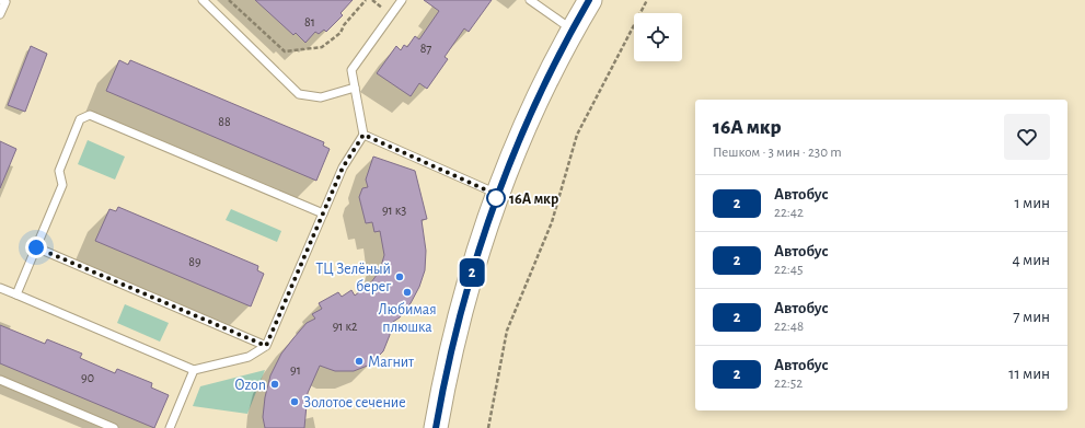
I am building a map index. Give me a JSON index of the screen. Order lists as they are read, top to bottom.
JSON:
{
  "places": [
    "16А мкр",
    "ТЦ Зелёный берег",
    "Любимая плюшка",
    "Магнит",
    "Ozon",
    "Золотое сечение"
  ],
  "lines": ["bus line 2"],
  "house_numbers": [
    "81",
    "87",
    "88",
    "91 к3",
    "89",
    "91 к2",
    "91",
    "90"
  ],
  "page": {
    "on_map": "2",
    "heading": ["16А мкр", "Пешком · 3 мин · 230 m"],
    "list": [
      {
        "mark": "2",
        "name": "Автобус",
        "note": "22:42",
        "value": "1 мин"
      },
      {
        "mark": "2",
        "name": "Автобус",
        "note": "22:45",
        "value": "4 мин"
      },
      {
        "mark": "2",
        "name": "Автобус",
        "note": "22:48",
        "value": "7 мин"
      },
      {
        "mark": "2",
        "name": "Автобус",
        "note": "22:52",
        "value": "11 мин"
      }
    ]
  }
}
